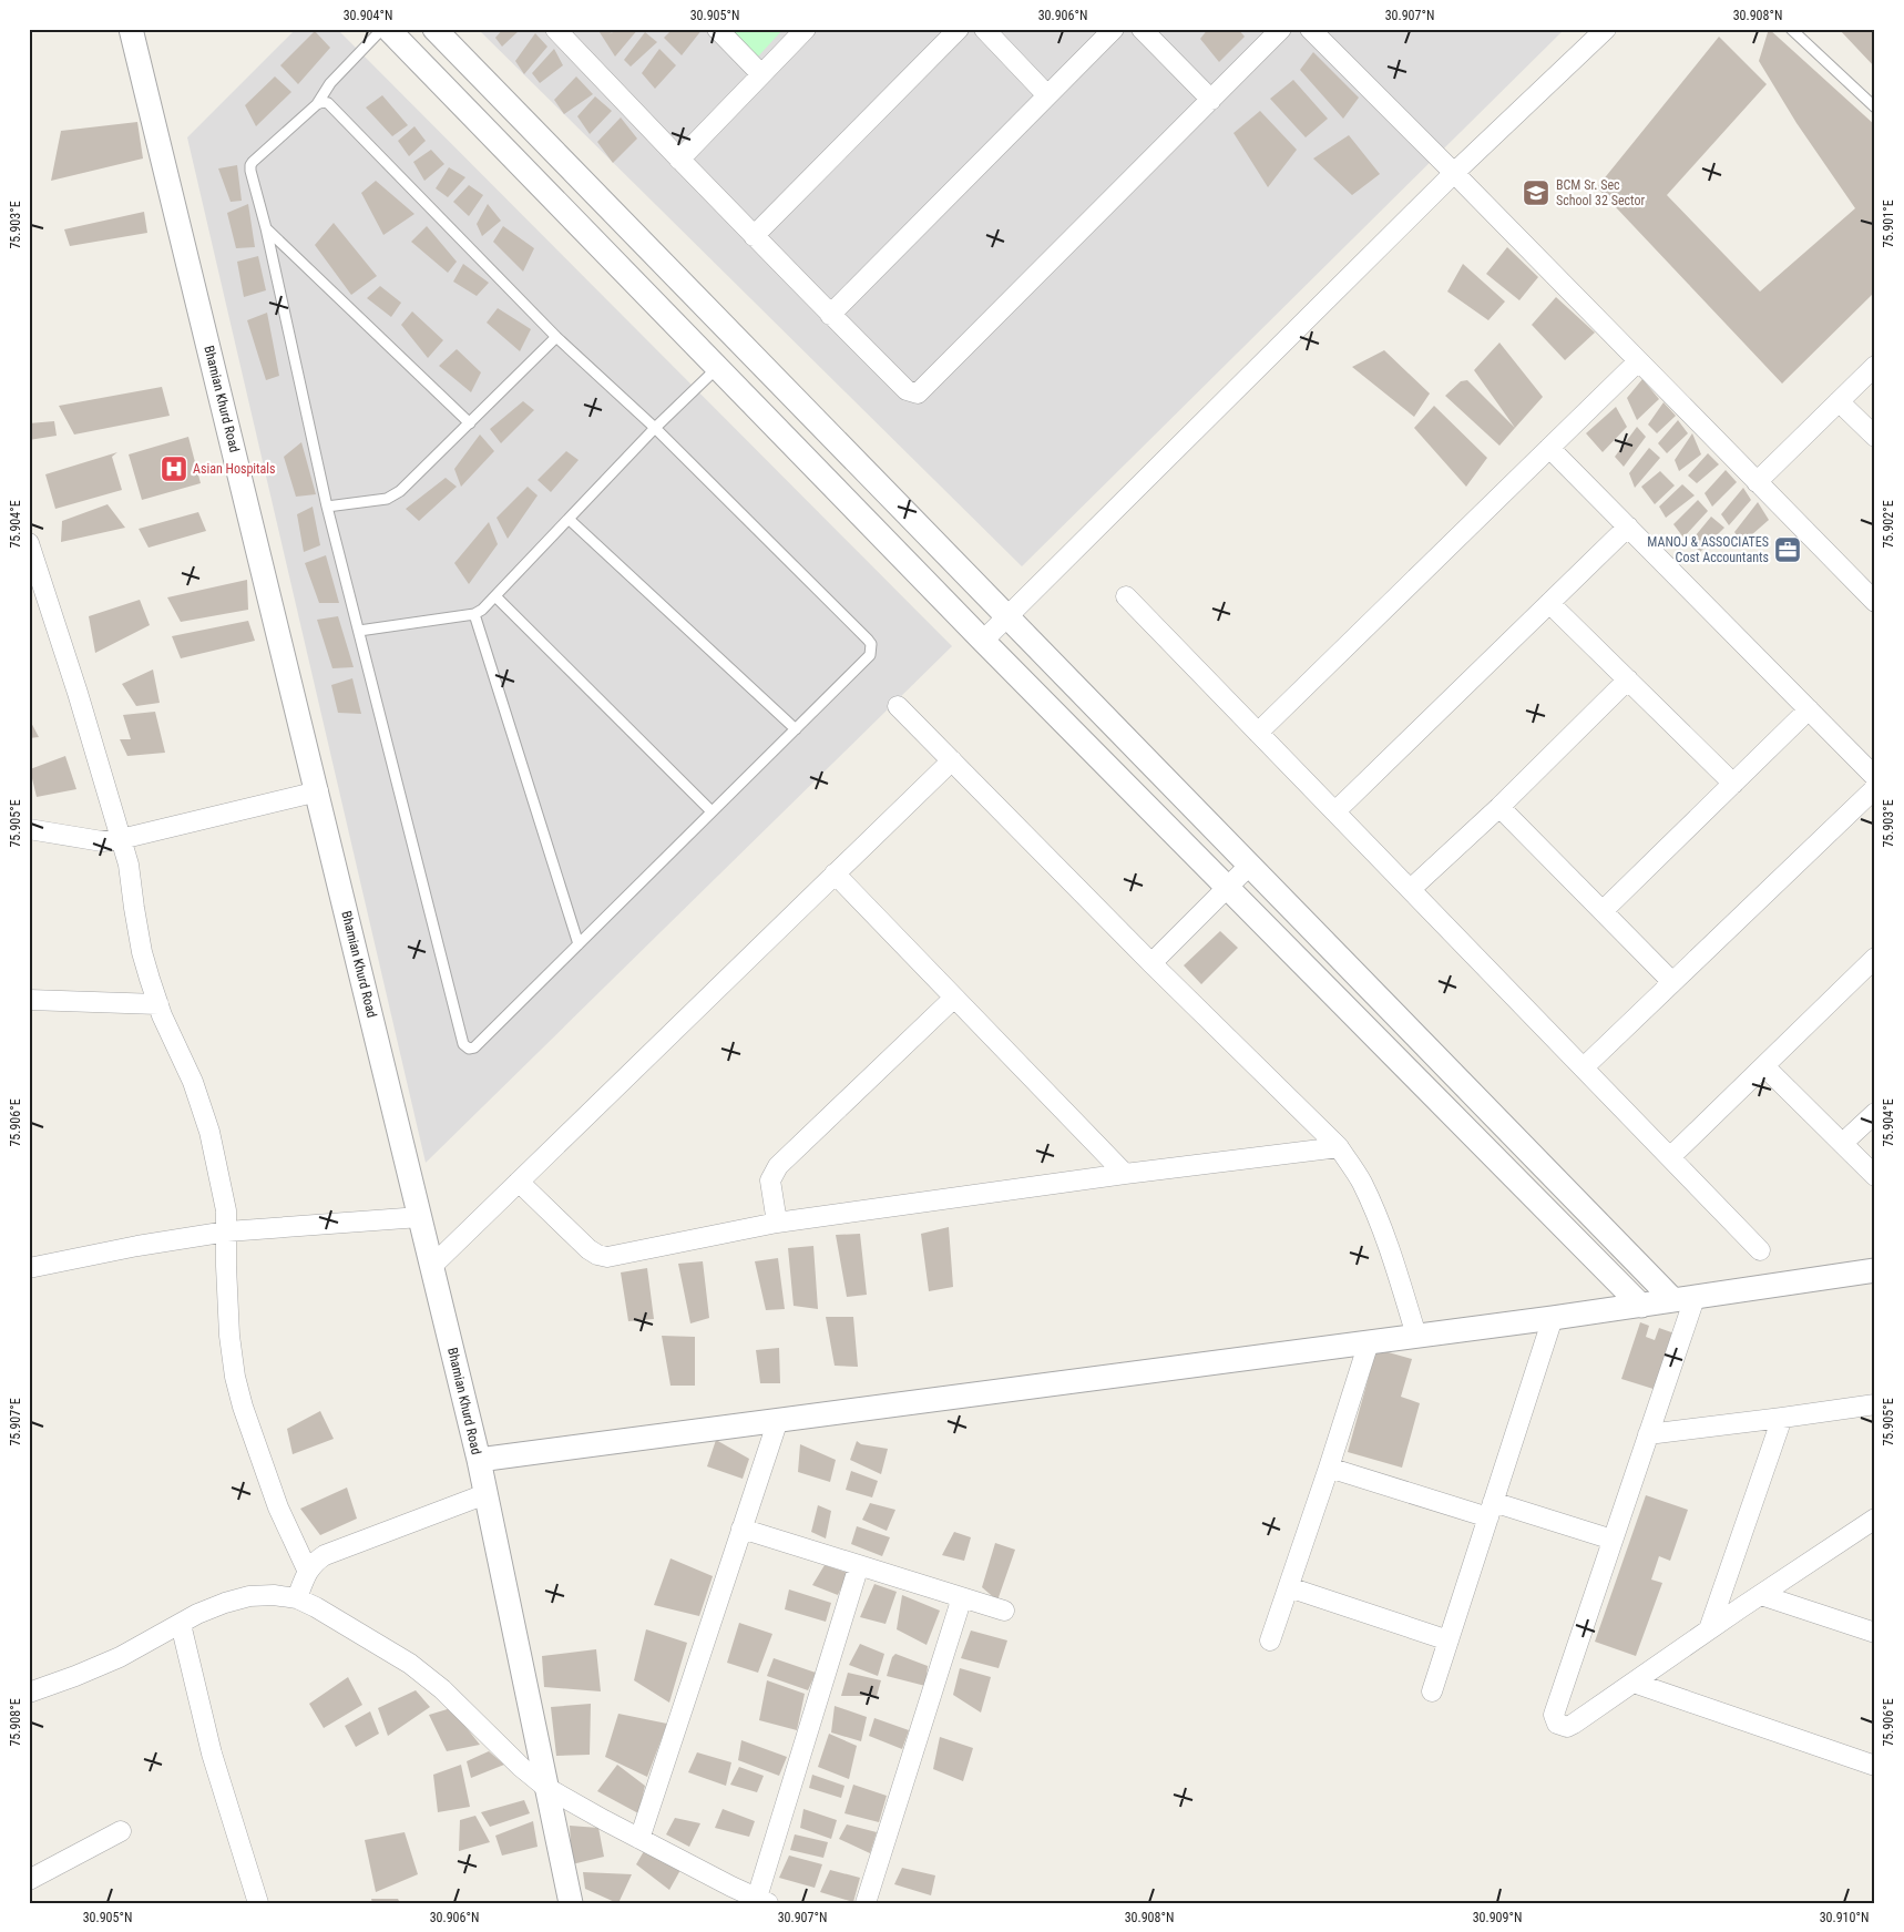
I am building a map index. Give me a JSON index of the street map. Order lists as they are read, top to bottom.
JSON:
{
  "streets": {
    "street": ["Bhamian Khurd Road"]
  },
  "places": {
    "school or university": ["BCM Sr. Sec School 32 Sector"],
    "hospital": ["Asian Hospitals"],
    "office": ["MANOJ & ASSOCIATES Cost Accountants"]
  },
  "coordinates": [
    "30.904°N",
    "30.905°N",
    "30.906°N",
    "30.907°N",
    "30.908°N",
    "75.901°E",
    "75.903°E",
    "75.902°E",
    "75.904°E",
    "75.905°E",
    "75.906°E",
    "75.907°E",
    "75.908°E",
    "30.909°N",
    "30.910°N"
  ]
}
